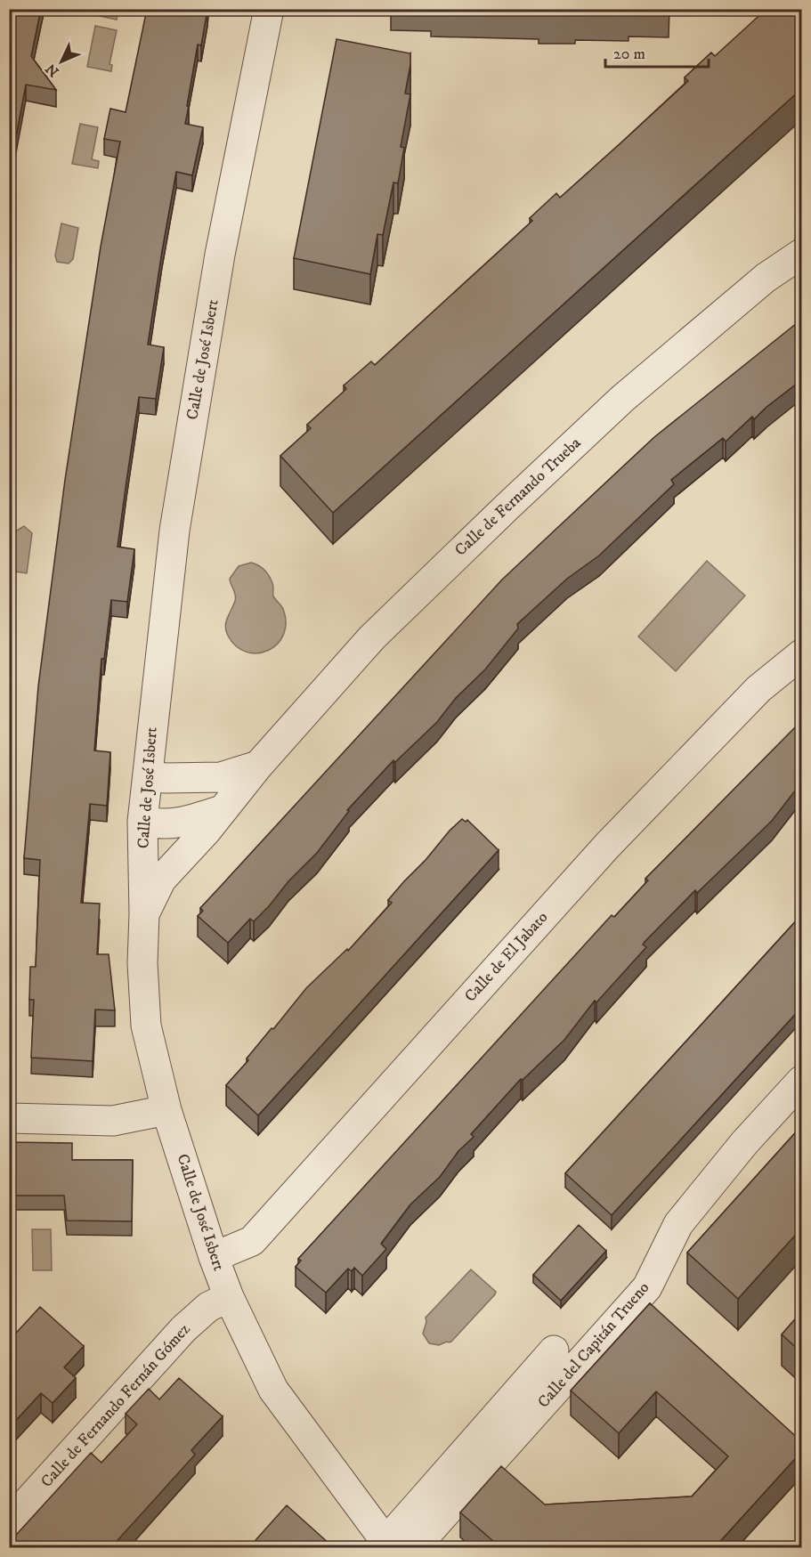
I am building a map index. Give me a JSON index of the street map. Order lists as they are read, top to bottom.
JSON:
{
  "streets": {
    "street": [
      "Calle de José Isbert",
      "Calle de Fernando Trueba",
      "Calle de El Jabato",
      "Calle del Capitán Trueno",
      "Calle de Fernando Fernán Gómez"
    ]
  },
  "crossings": [
    ["Calle de José Isbert", "Calle de Fernando Trueba"],
    ["Calle de José Isbert", "Calle de El Jabato"],
    ["Calle de José Isbert", "Calle del Capitán Trueno"],
    ["Calle de José Isbert", "Calle de Fernando Fernán Gómez"]
  ],
  "scale_bar": "20 m",
  "north": "bottom left"
}
